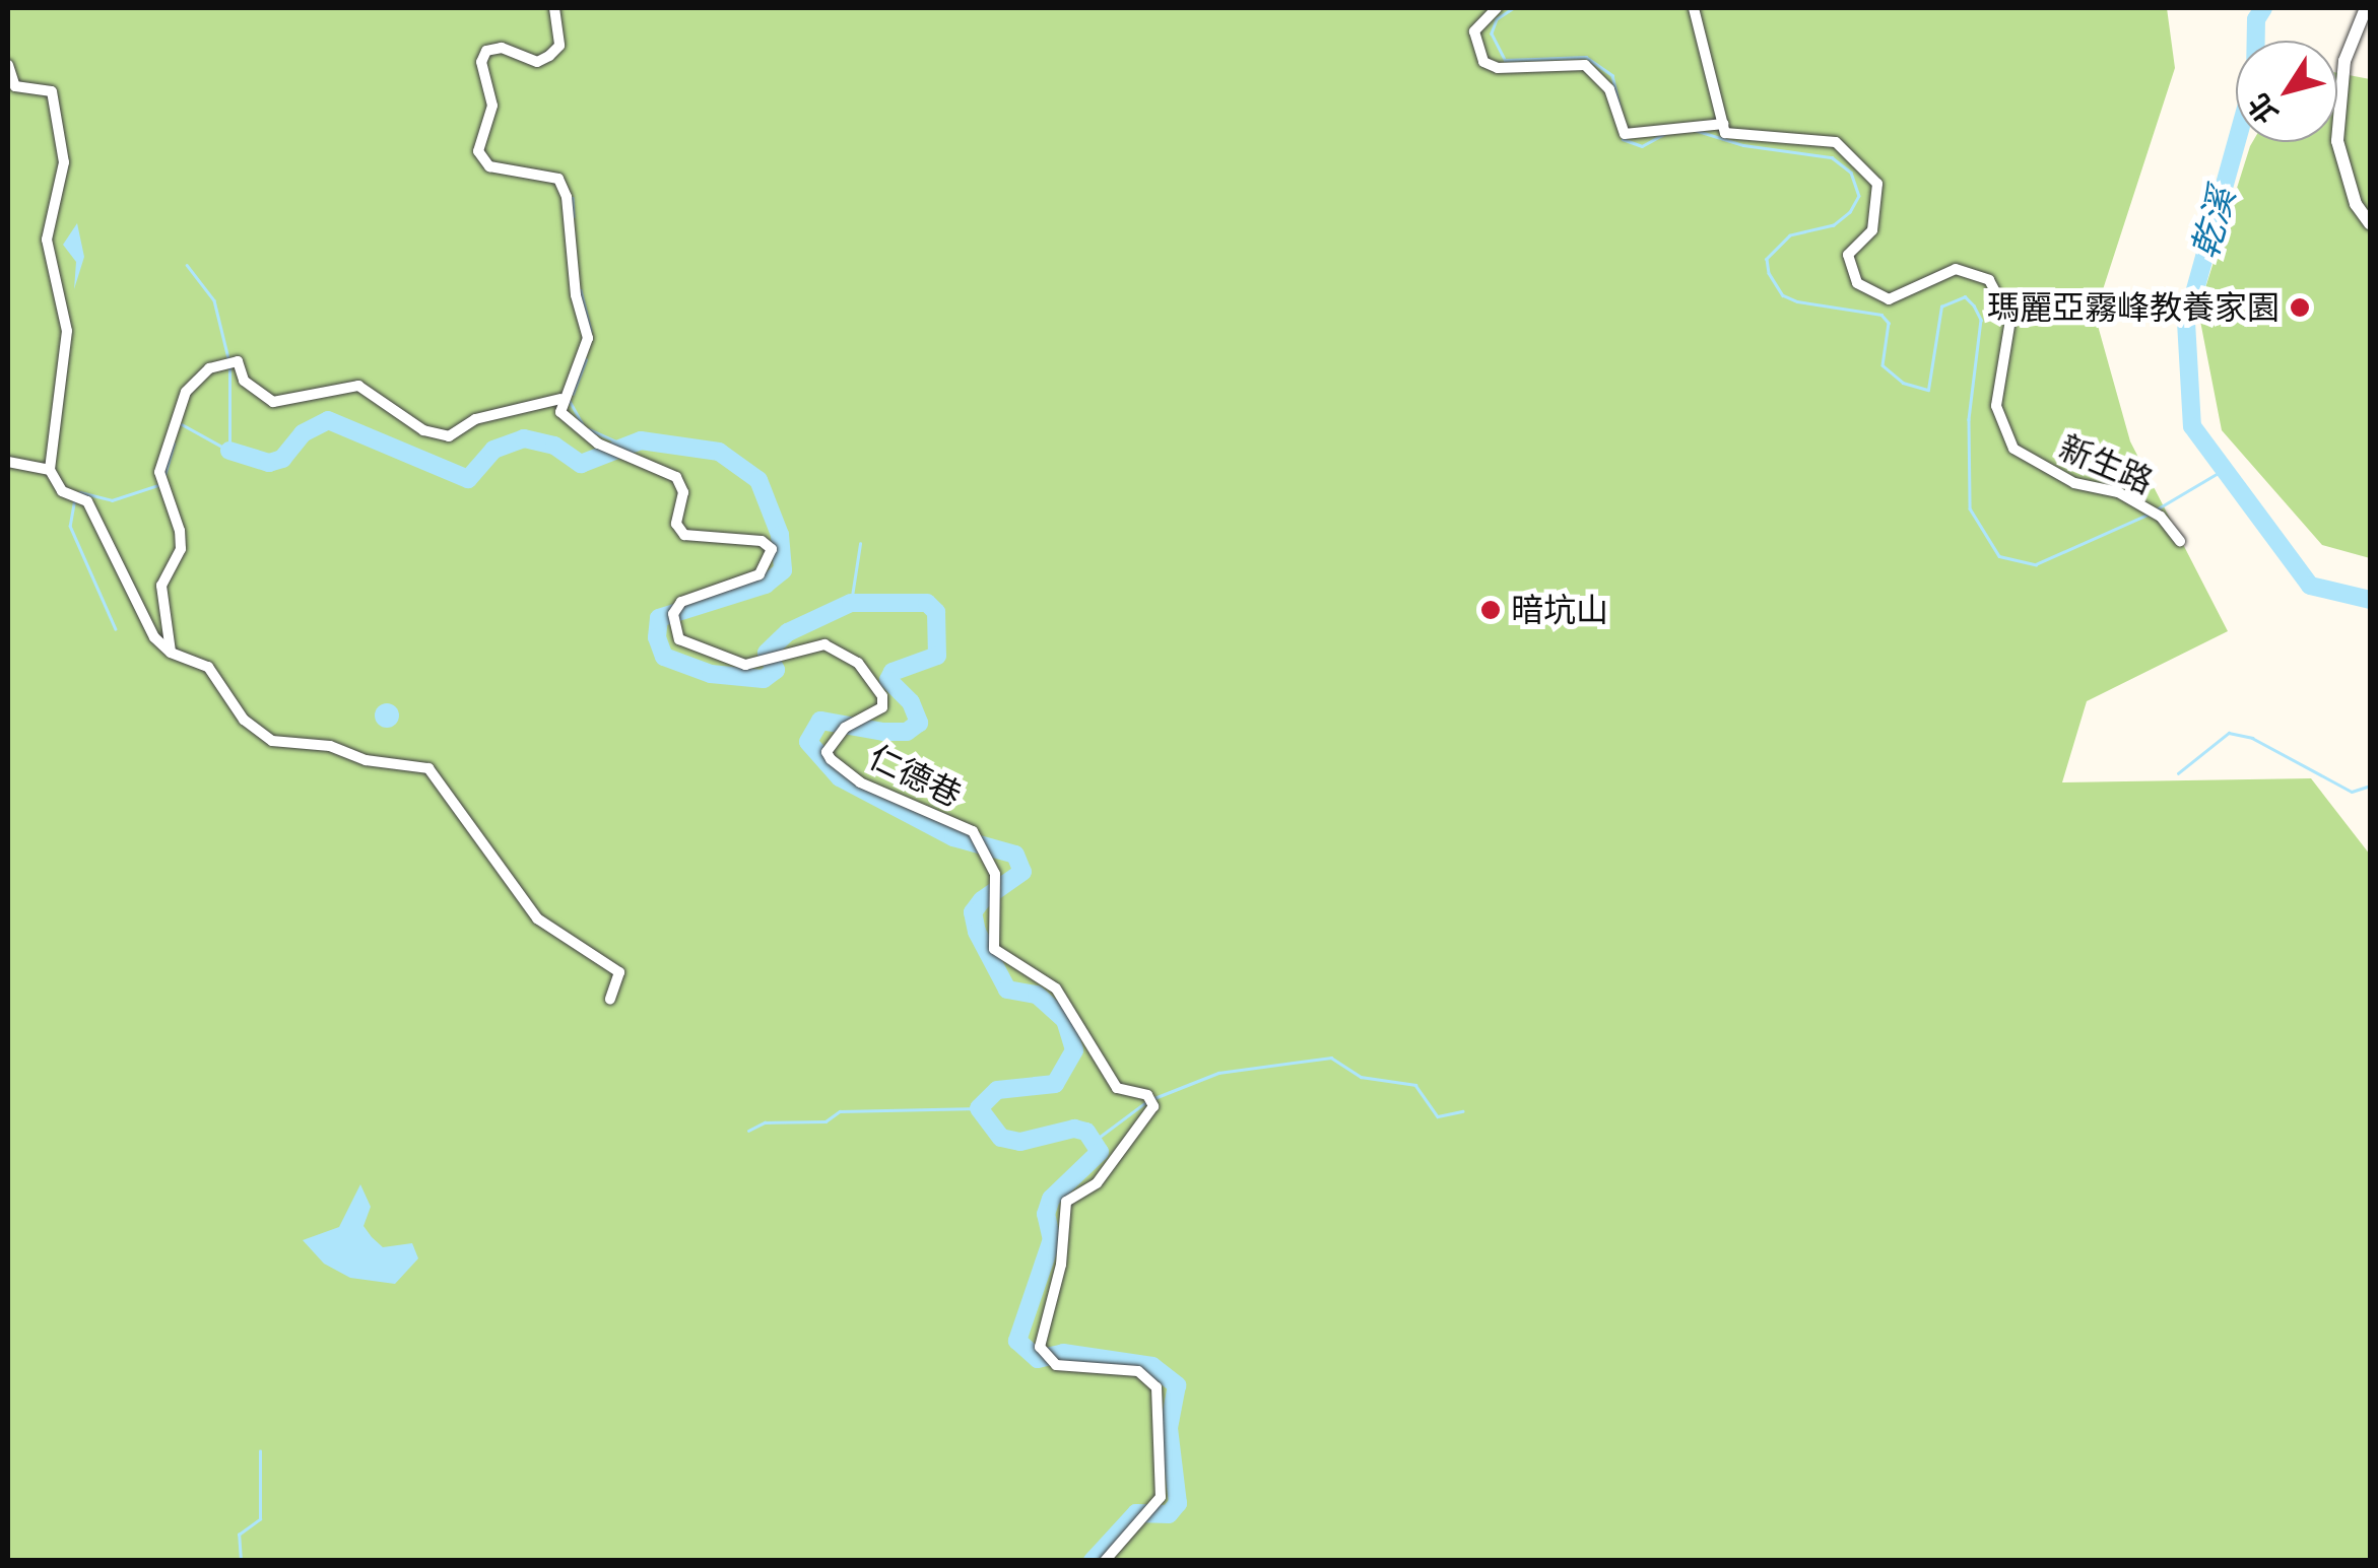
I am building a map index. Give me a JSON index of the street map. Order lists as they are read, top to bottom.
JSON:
{
  "streets": {
    "street": ["新生路", "仁德巷"]
  },
  "water": ["乾溪"],
  "places": ["瑪麗亞霧峰教養家園", "暗坑山"],
  "north": "bottom left"
}
